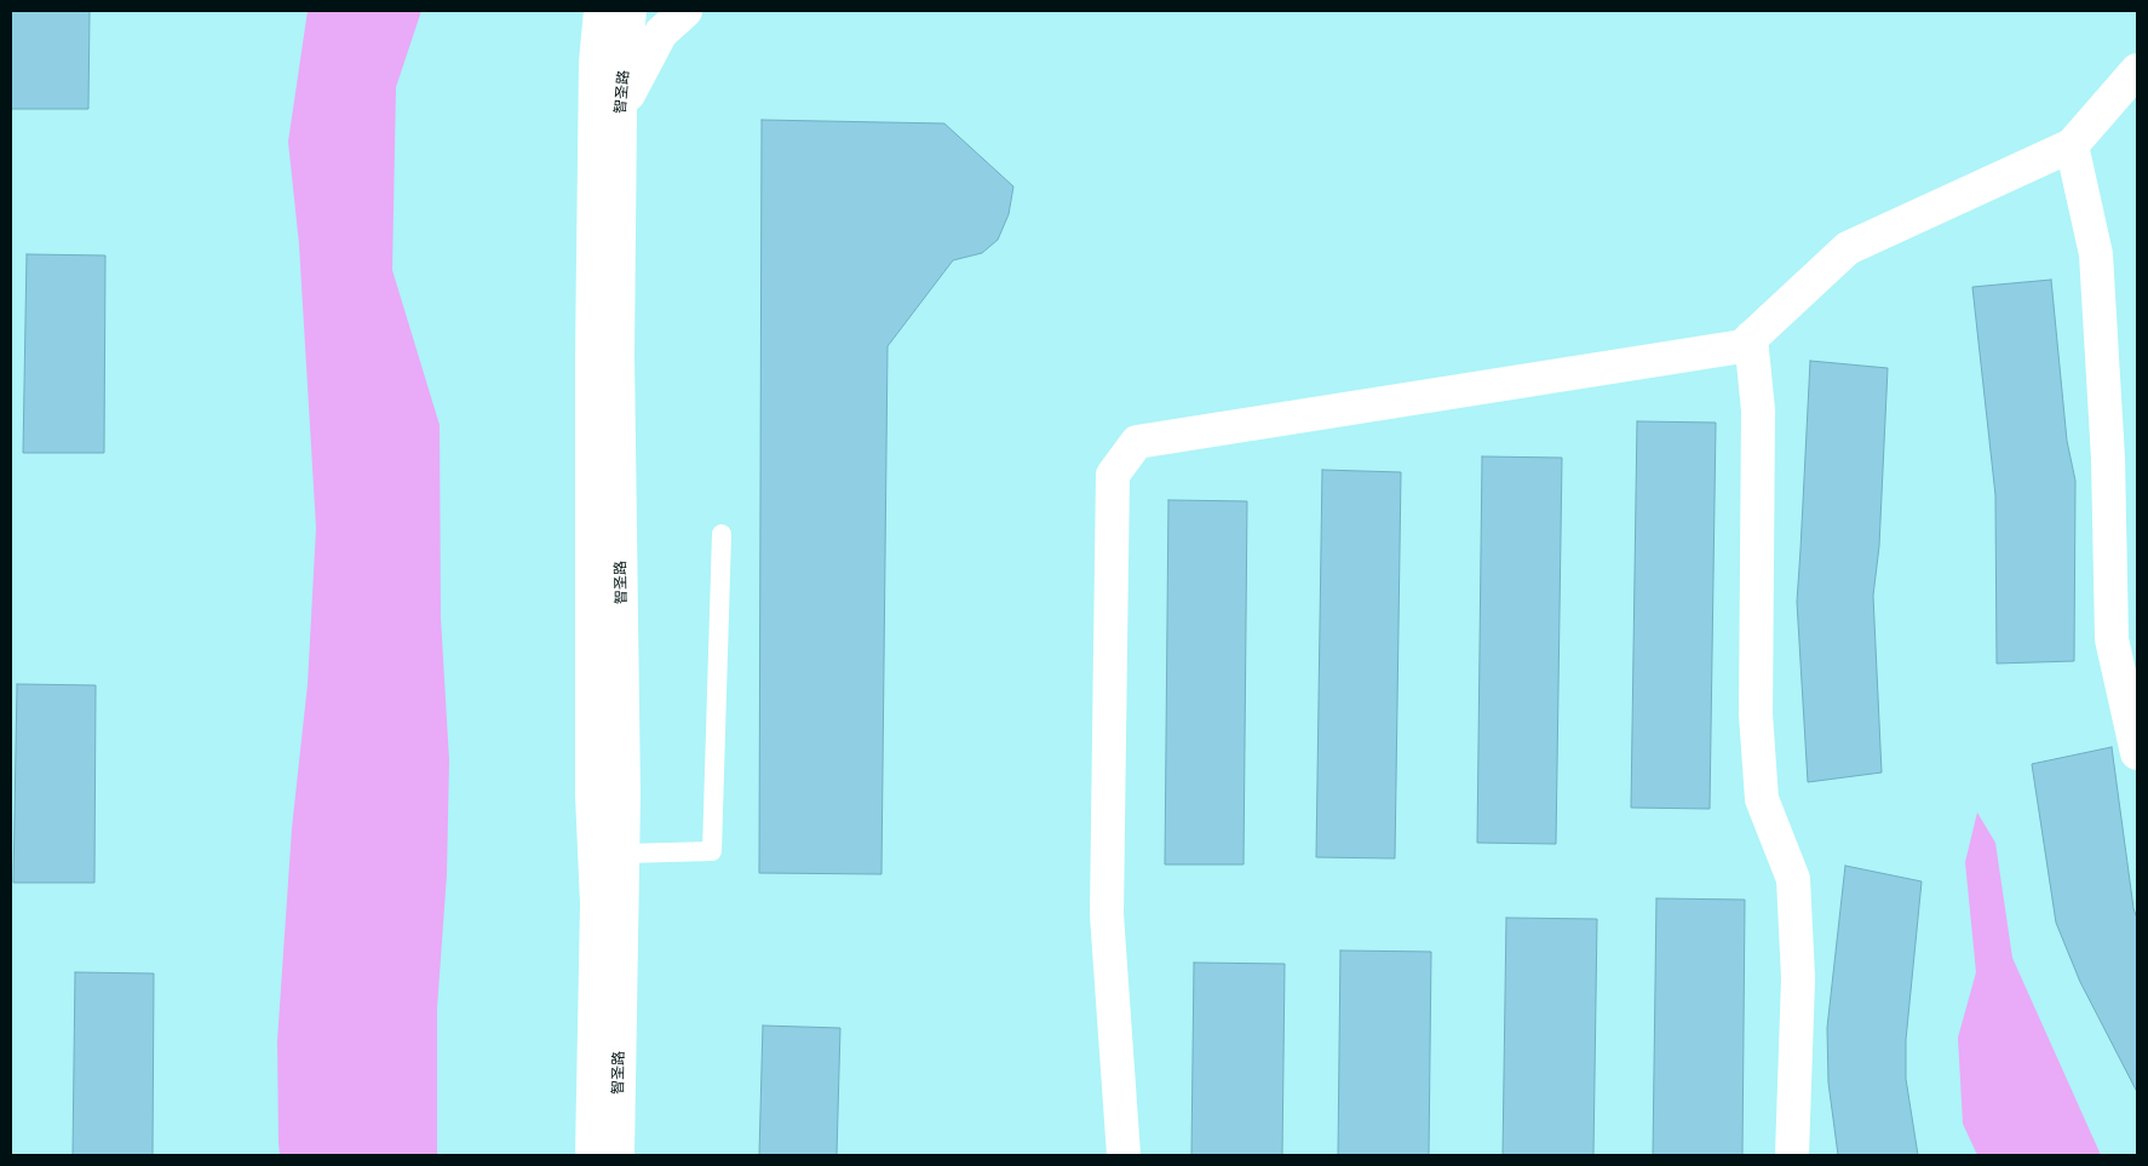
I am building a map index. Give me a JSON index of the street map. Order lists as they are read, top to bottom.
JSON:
{
  "streets": {
    "street": ["智圣路"]
  }
}
